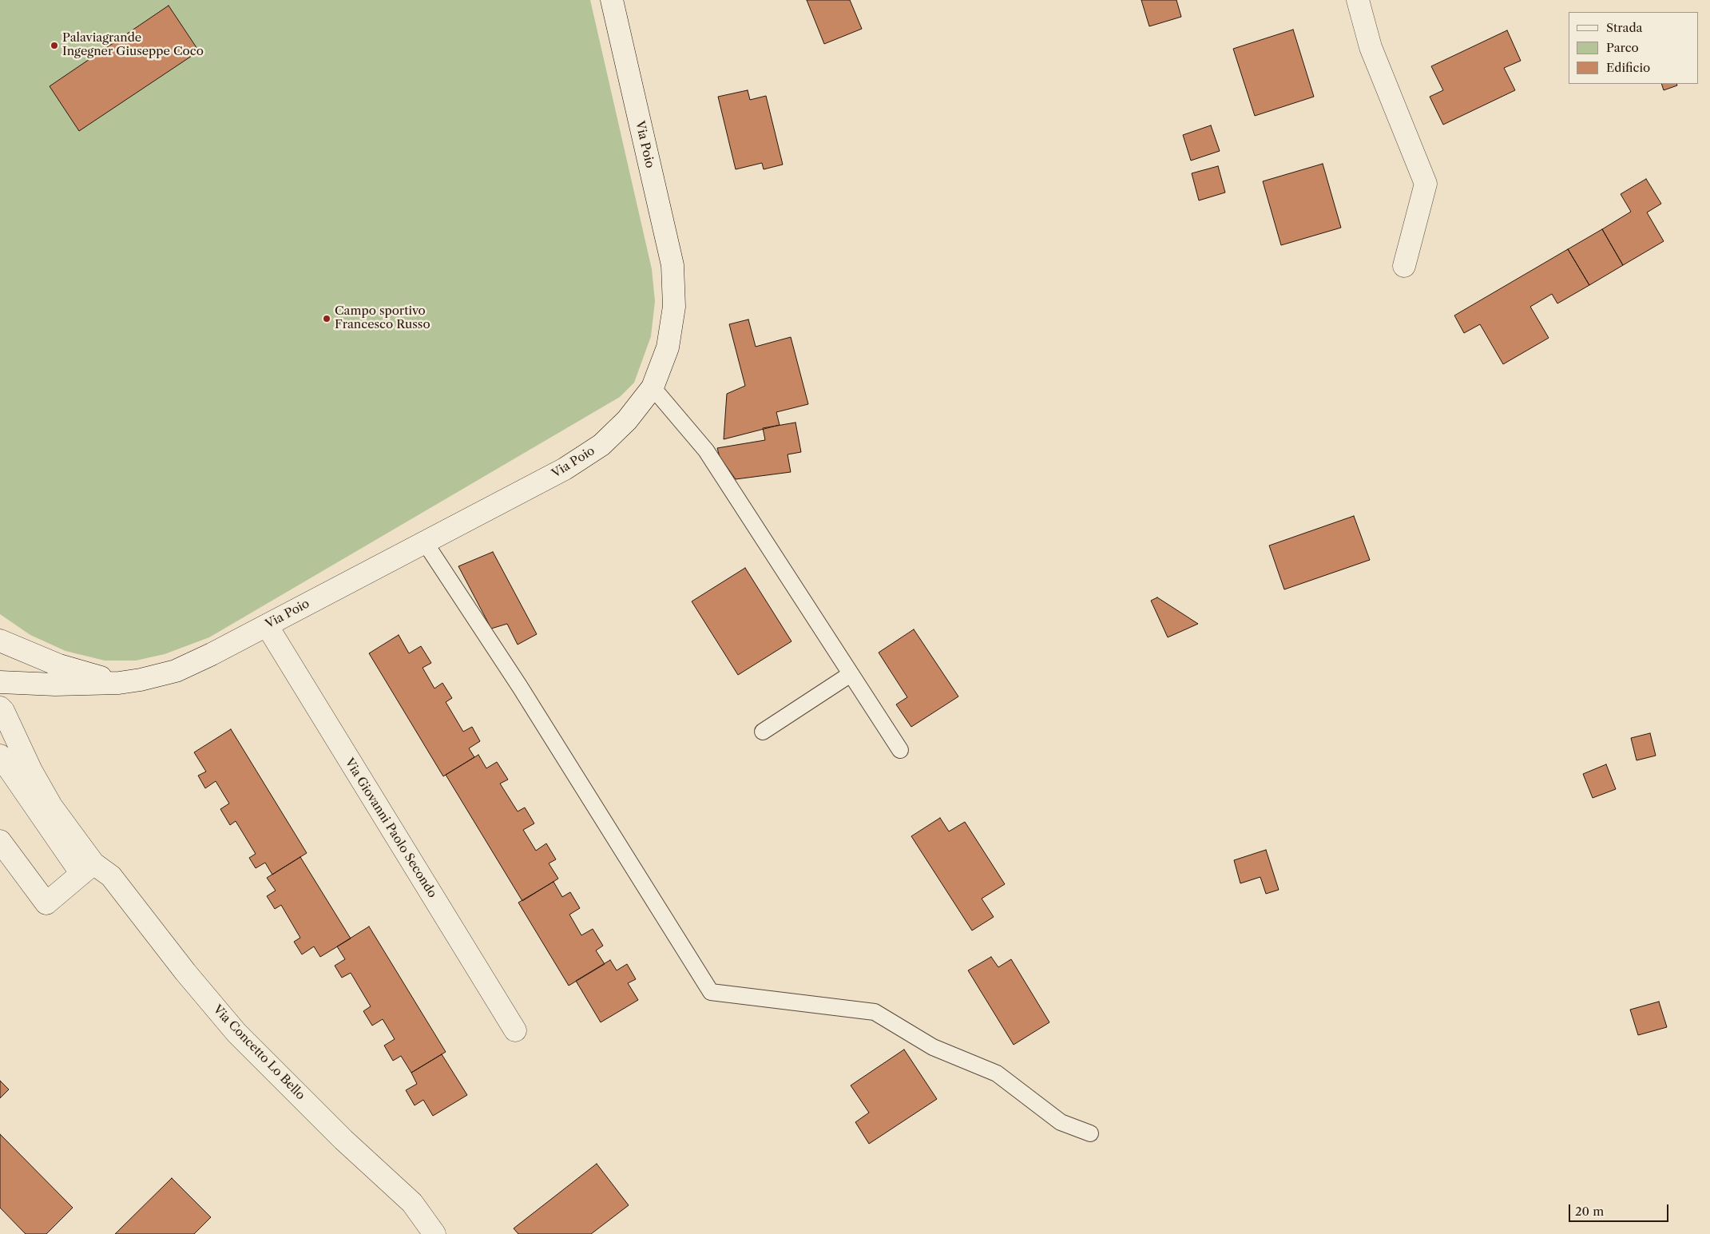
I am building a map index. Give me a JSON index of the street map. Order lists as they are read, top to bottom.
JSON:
{
  "streets": {
    "street": ["Via Poio", "Via Giovanni Paolo Secondo", "Via Concetto Lo Bello"]
  },
  "crossings": [
    ["Via Poio", "Via Giovanni Paolo Secondo"]
  ],
  "places": ["Palaviagrande Ingegner Giuseppe Coco", "Campo sportivo Francesco Russo"],
  "legend": ["Strada", "Parco", "Edificio"],
  "scale_bar": "20 m"
}
